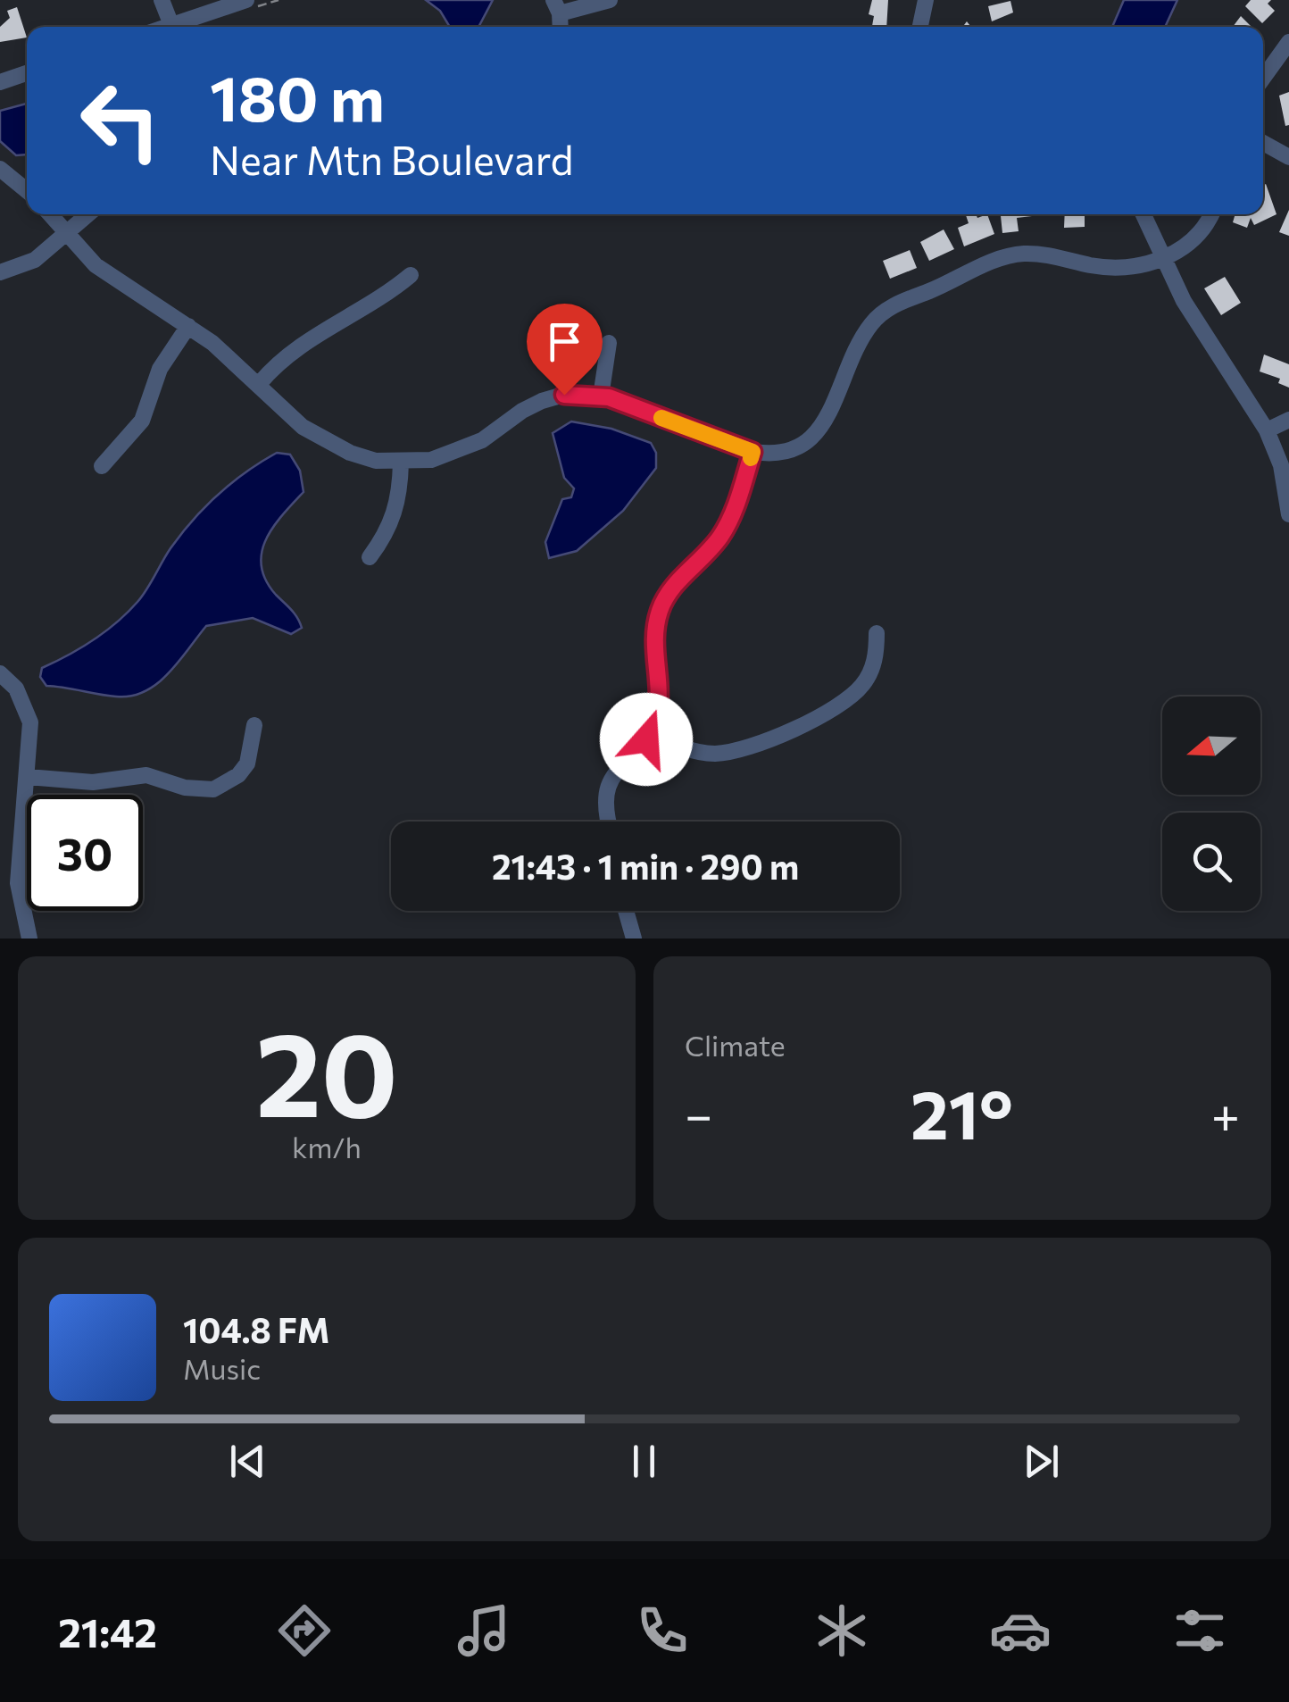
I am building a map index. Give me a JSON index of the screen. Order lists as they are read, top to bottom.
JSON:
{
  "north": "left",
  "page": {
    "turn": ["180 m", "Near Mtn Boulevard"],
    "limit": "30",
    "trip": "21:43 · 1 min · 290 m",
    "tile": [
      ["20", "km/h"],
      "Climate"
    ],
    "heat": ["−", "21°", "+"],
    "song": ["104.8 FM", "Music"],
    "tabs": "21:42"
  }
}
